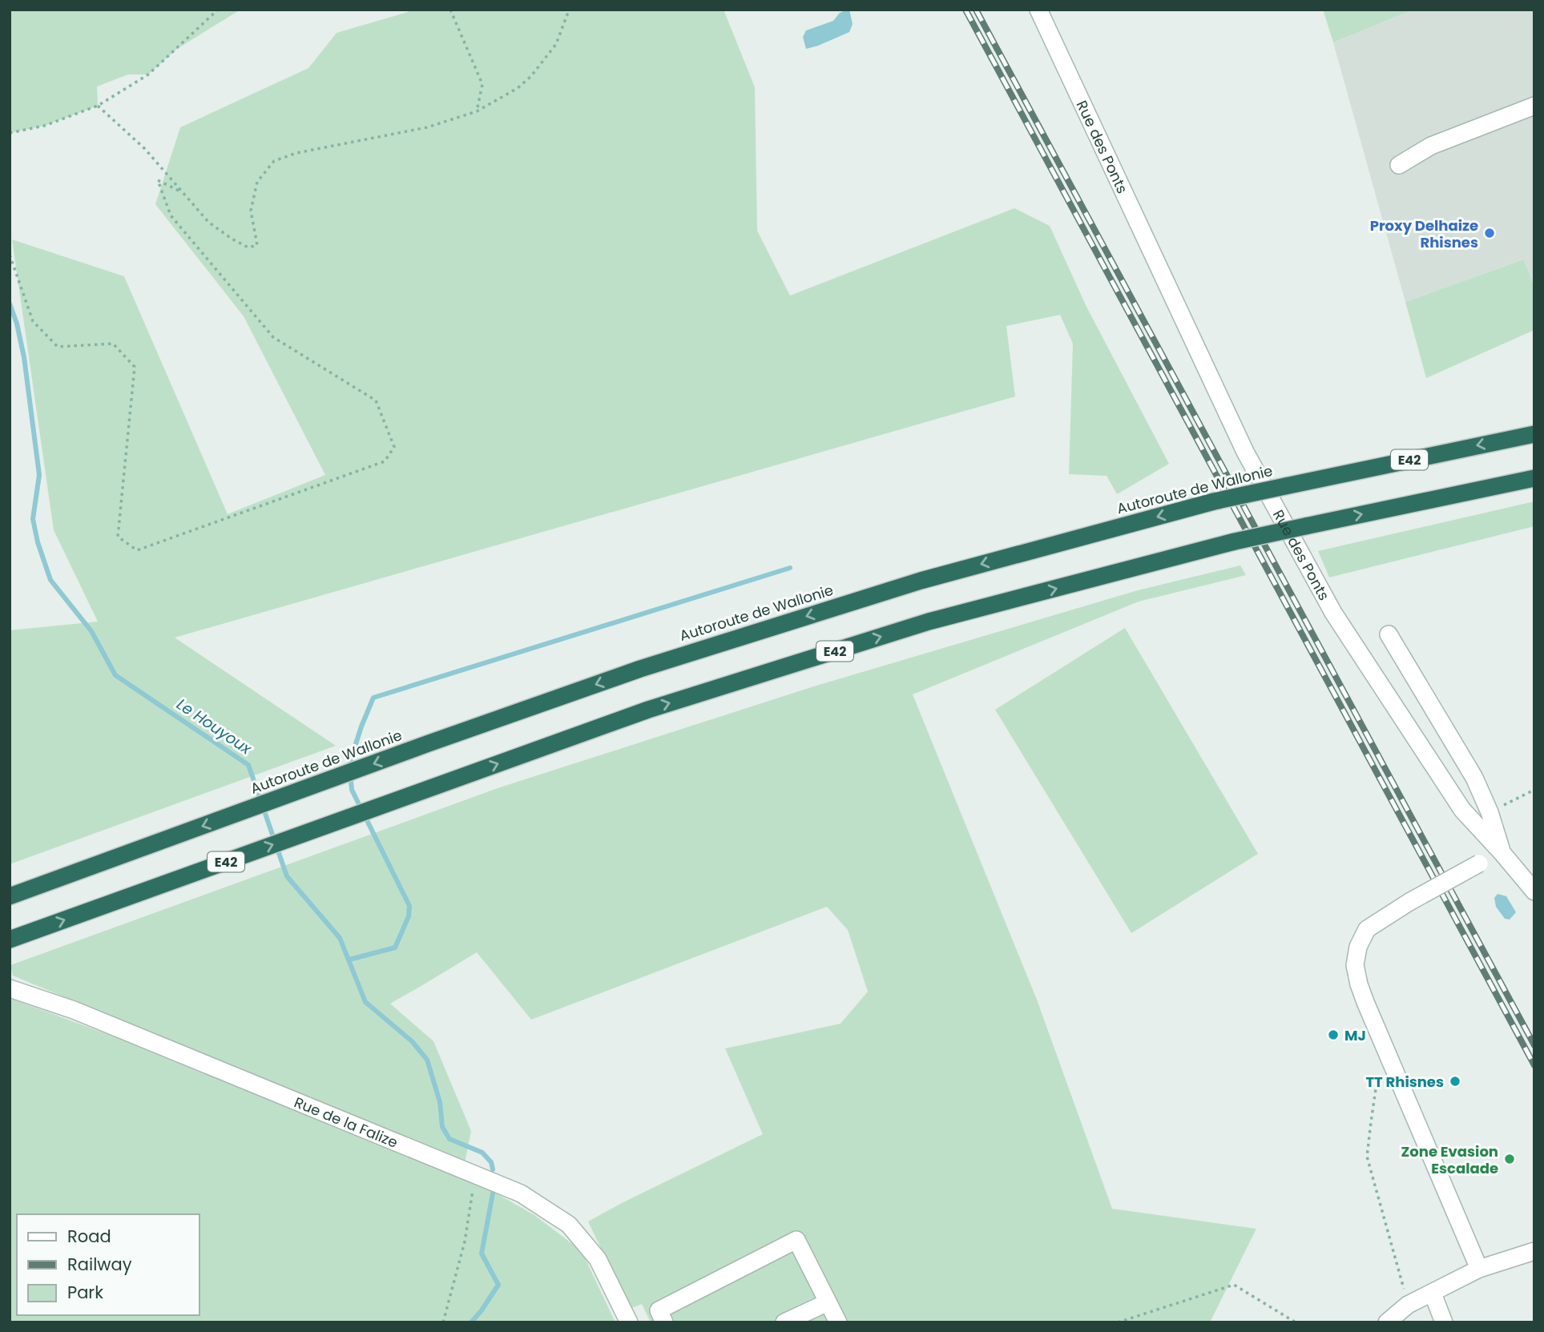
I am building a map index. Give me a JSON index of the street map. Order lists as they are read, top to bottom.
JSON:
{
  "streets": {
    "highway": ["E42", "Autoroute de Wallonie"],
    "street": ["Rue des Ponts", "Rue de la Falize"]
  },
  "water": ["Le Houyoux"],
  "places": [
    "Proxy Delhaize Rhisnes",
    "MJ",
    "TT Rhisnes",
    "Zone Evasion Escalade"
  ],
  "legend": ["Road", "Railway", "Park"]
}
